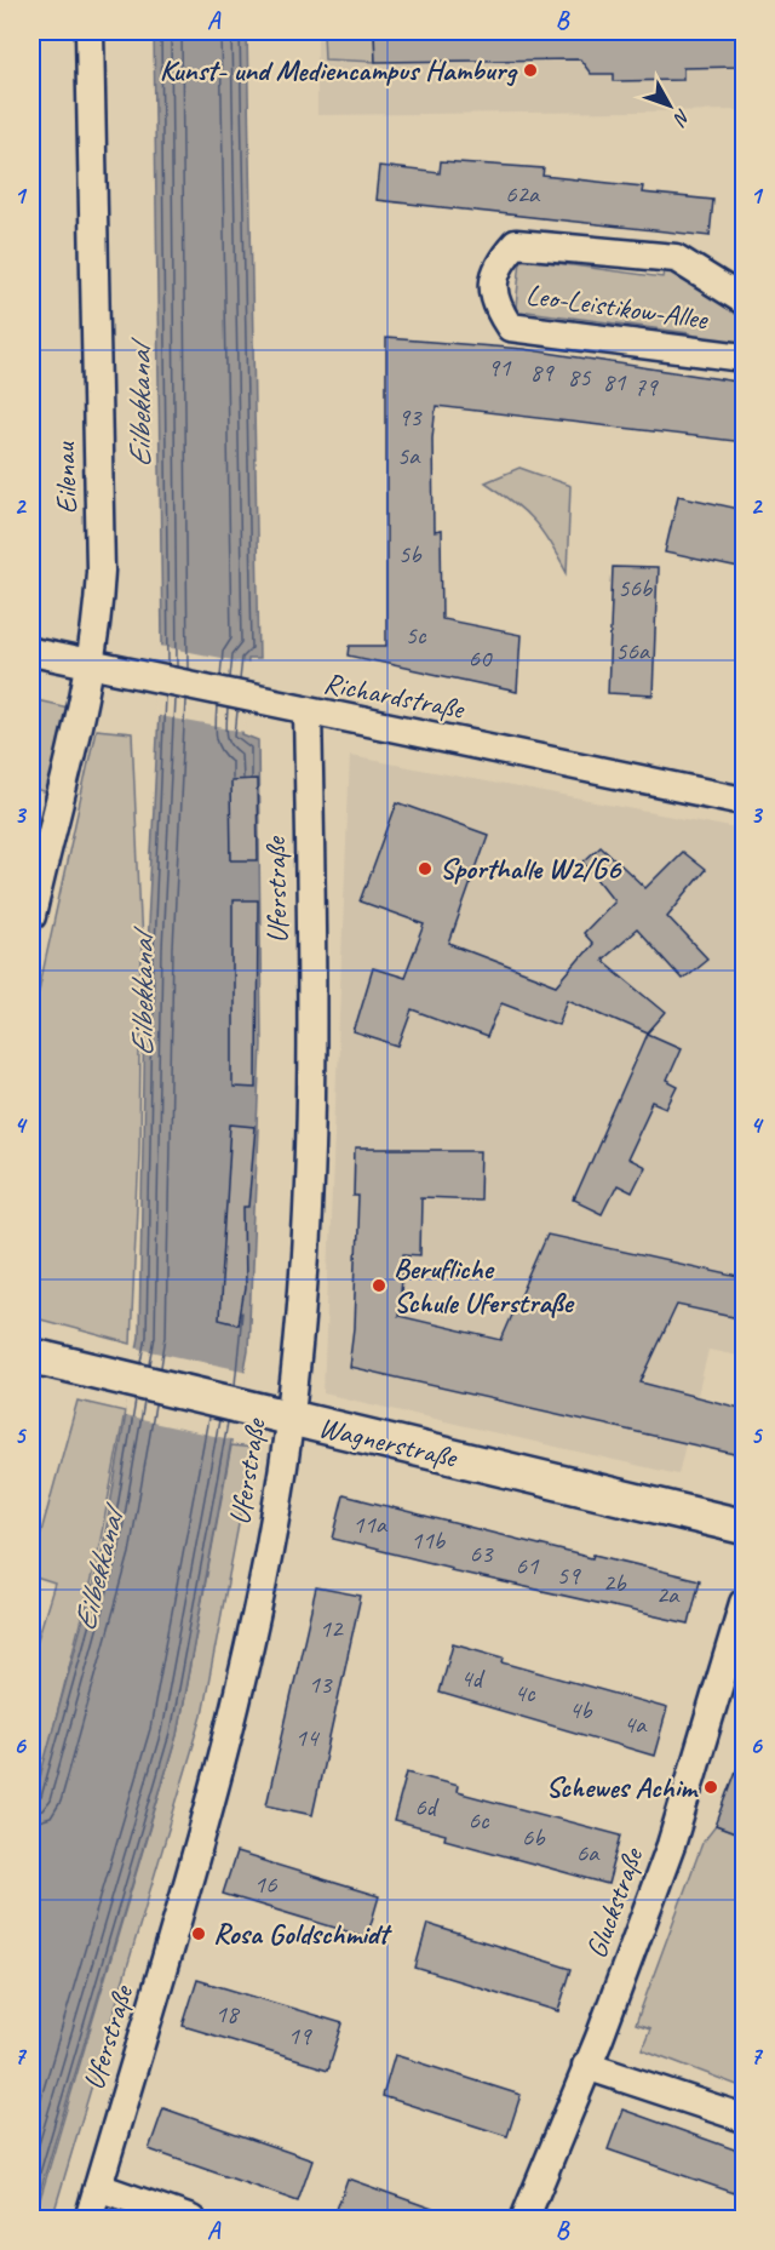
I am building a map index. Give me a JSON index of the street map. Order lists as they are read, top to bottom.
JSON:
{
  "streets": {
    "main road": ["Wagnerstraße"],
    "street": [
      "Leo-Leistikow-Allee",
      "Eilenau",
      "Richardstraße",
      "Uferstraße",
      "Gluckstraße"
    ]
  },
  "crossings": [
    ["Eilenau", "Richardstraße"],
    ["Richardstraße", "Uferstraße"],
    ["Uferstraße", "Wagnerstraße"]
  ],
  "water": ["Eilbekkanal"],
  "places": [
    "Kunst- und Mediencampus Hamburg",
    "Sporthalle W2/G6",
    "Berufliche Schule Uferstraße",
    "Schewes Achim",
    "Rosa Goldschmidt"
  ],
  "house_numbers": [
    "62a",
    "91",
    "89",
    "85",
    "81",
    "79",
    "93",
    "5a",
    "5b",
    "56b",
    "5c",
    "56a",
    "60",
    "11a",
    "11b",
    "63",
    "61",
    "59",
    "2b",
    "2a",
    "12",
    "4d",
    "13",
    "4c",
    "4b",
    "4a",
    "14",
    "6d",
    "6c",
    "6b",
    "6a",
    "16",
    "18",
    "19"
  ],
  "north": "bottom right",
  "grid": {
    "columns": ["A", "B"],
    "rows": [
      "1",
      "2",
      "3",
      "4",
      "5",
      "6",
      "7"
    ]
  }
}
